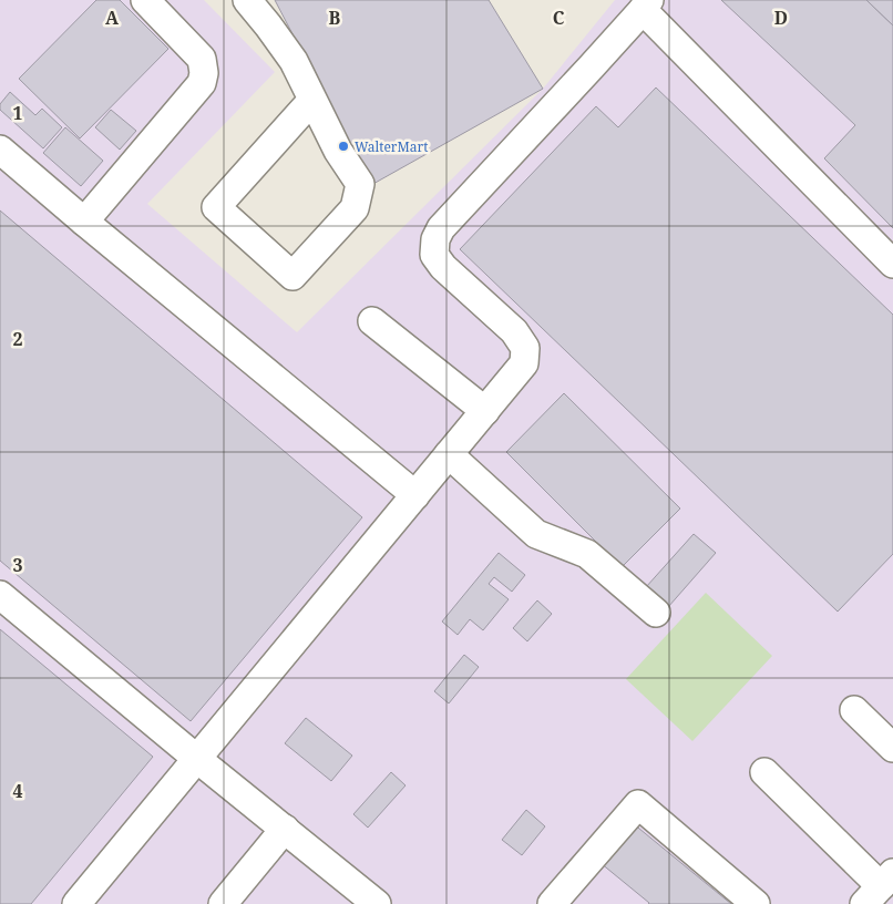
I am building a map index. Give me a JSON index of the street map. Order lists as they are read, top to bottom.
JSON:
{
  "places": ["WalterMart"],
  "grid": {
    "columns": [
      "A",
      "B",
      "C",
      "D"
    ],
    "rows": [
      "1",
      "2",
      "3",
      "4"
    ]
  }
}
